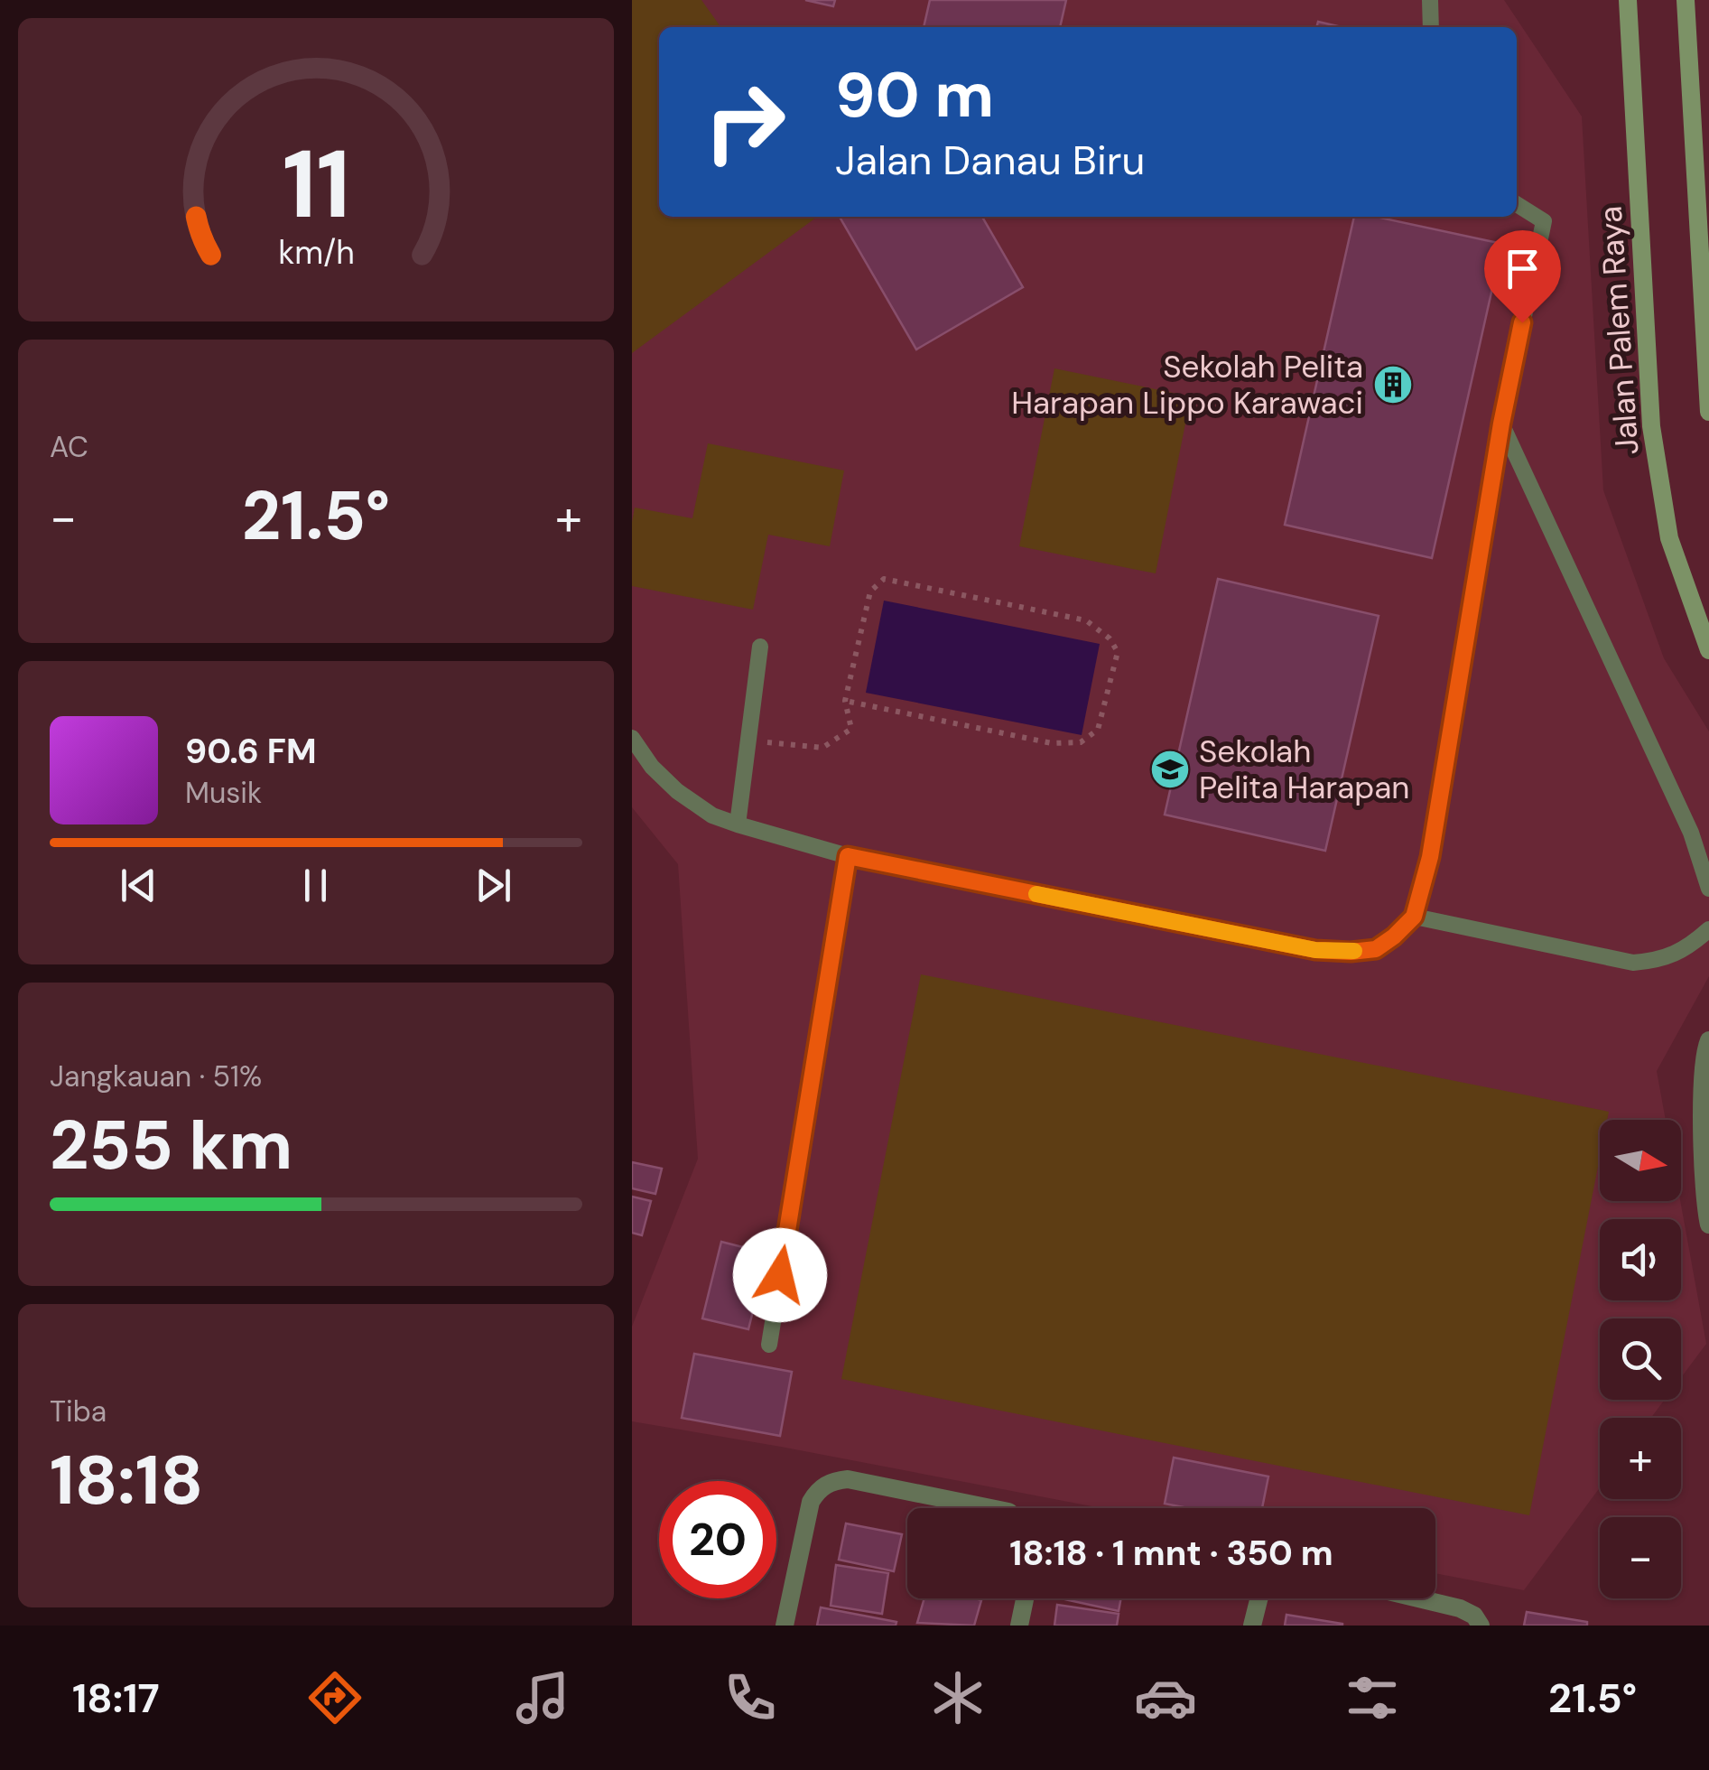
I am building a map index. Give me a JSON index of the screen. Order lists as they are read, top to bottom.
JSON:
{
  "streets": {
    "street": ["Jalan Palem Raya"]
  },
  "places": {
    "building": ["Sekolah Pelita Harapan Lippo Karawaci"],
    "school or university": ["Sekolah Pelita Harapan"]
  },
  "north": "right",
  "page": {
    "turn": ["90 m", "Jalan Danau Biru"],
    "tile": [
      "AC",
      ["Jangkauan · 51%", "255 km"],
      ["Tiba", "18:18"]
    ],
    "heat": ["−", "21.5°", "+"],
    "song": ["90.6 FM", "Musik"],
    "map_buttons": ["+", "−"],
    "limit": "20",
    "trip": "18:18 · 1 mnt · 350 m",
    "tabs": ["18:17", "21.5°"],
    "gauge": ["11", "km/h"]
  }
}
